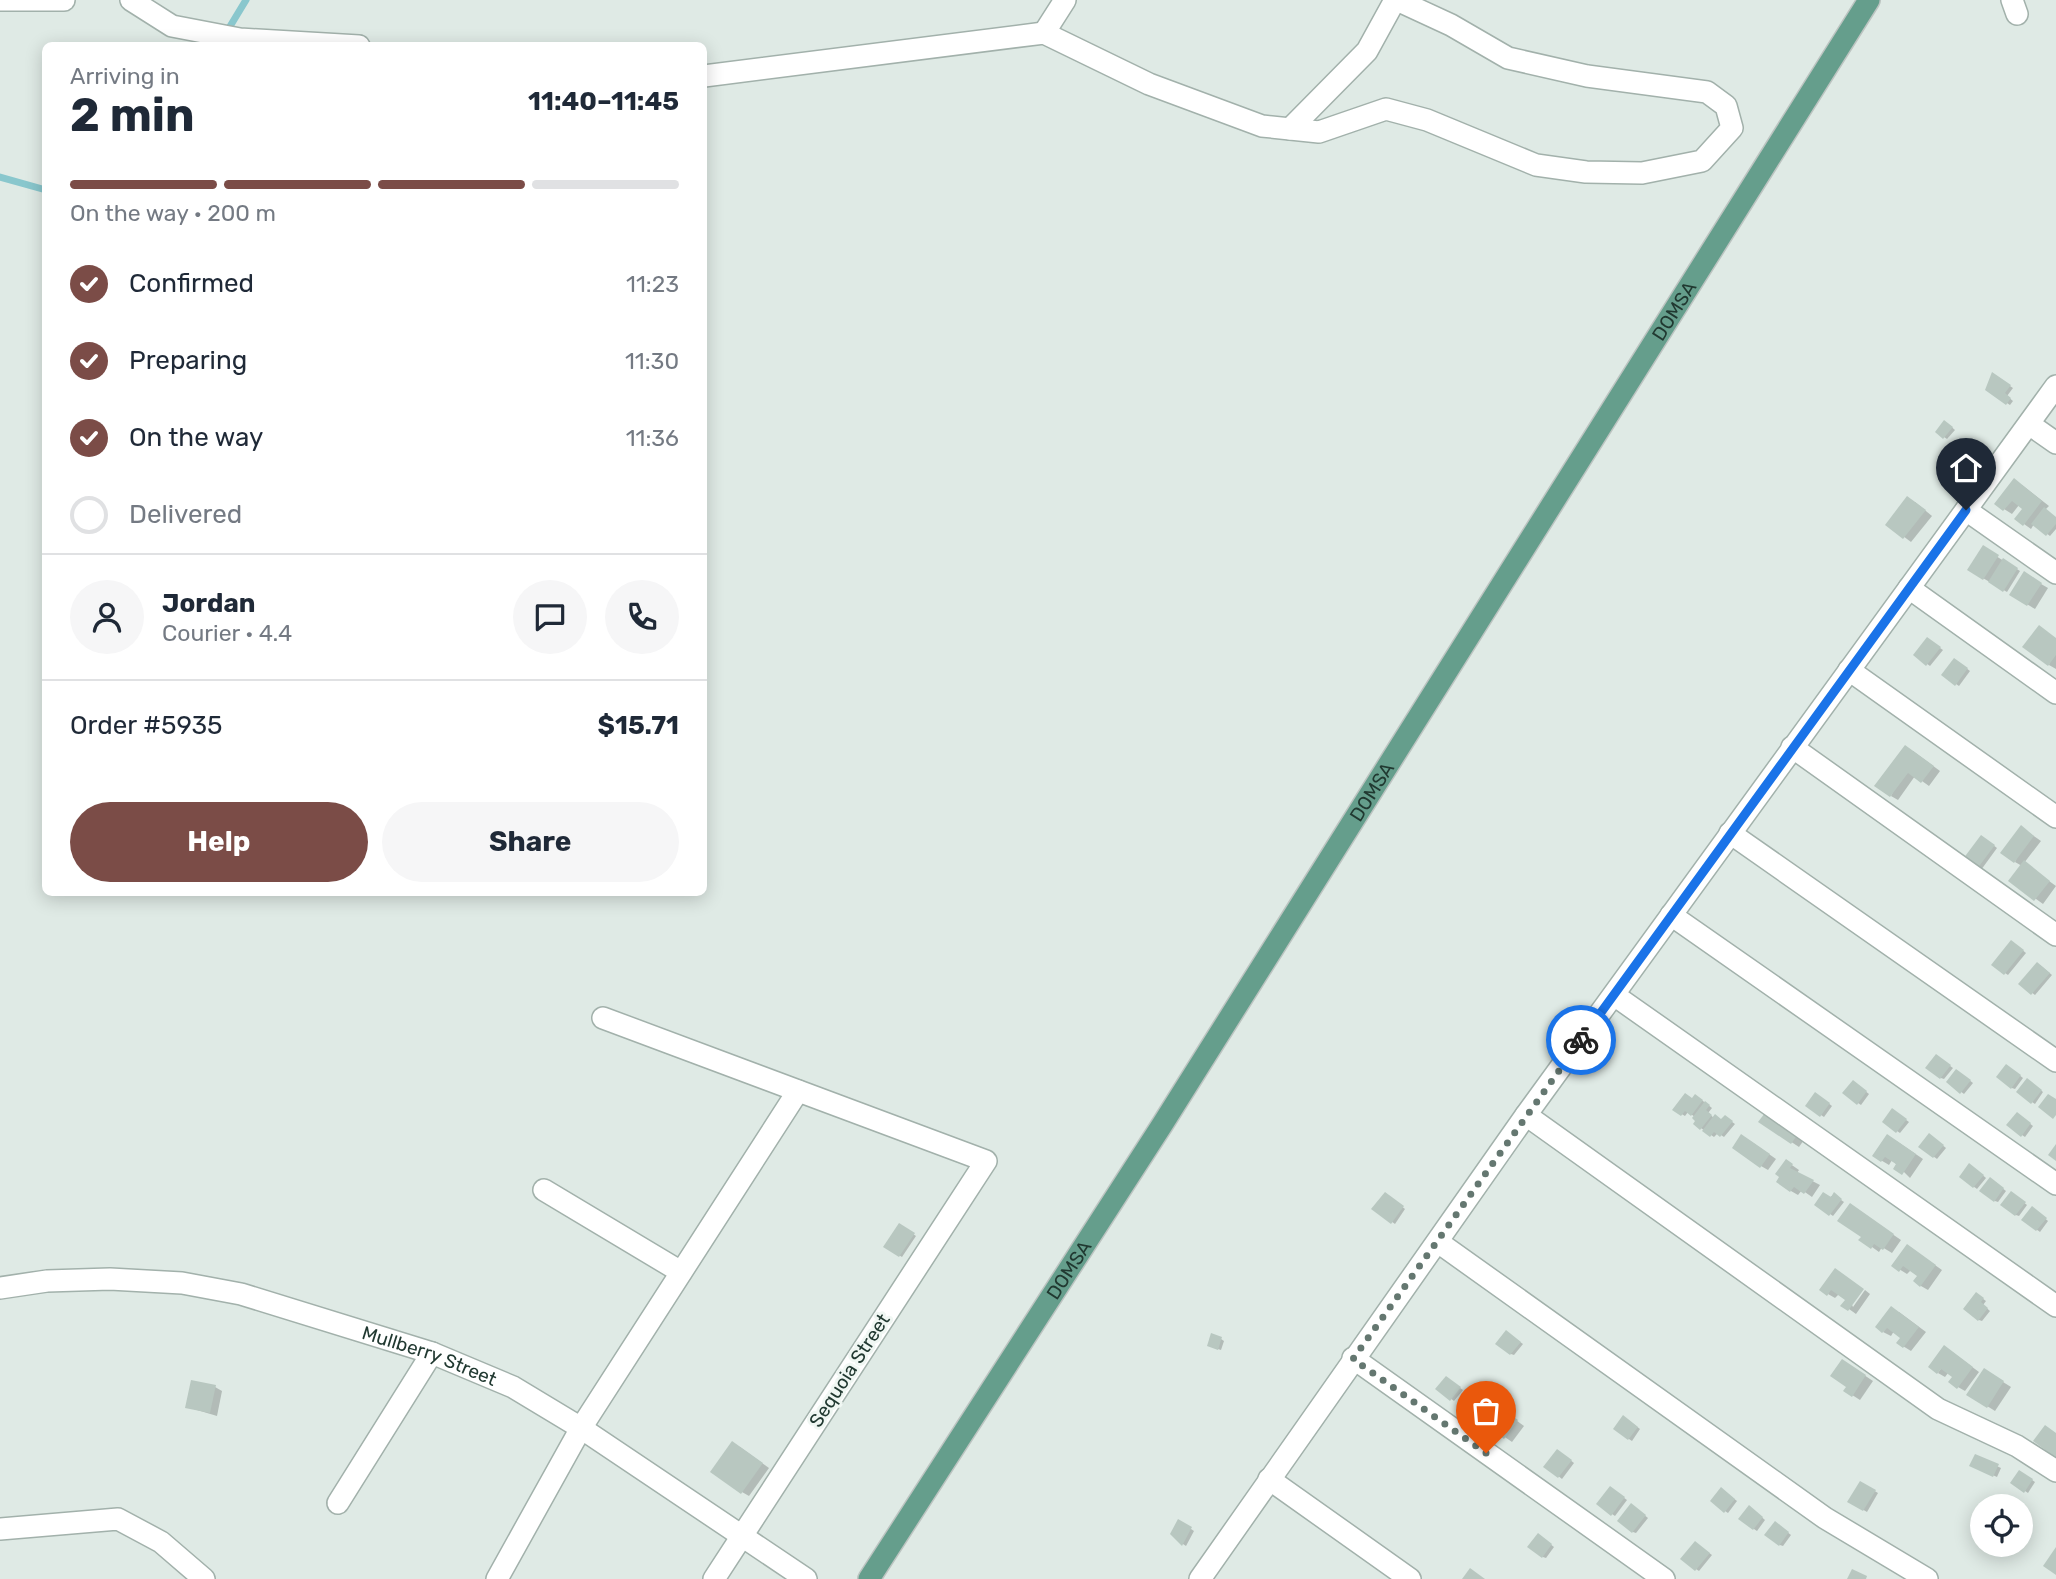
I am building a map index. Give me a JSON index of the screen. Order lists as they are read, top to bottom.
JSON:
{
  "streets": {
    "main road": ["DOMSA"],
    "street": ["Mullberry Street", "Sequoia Street"]
  },
  "crossings": [
    ["Mullberry Street", "Sequoia Street"]
  ],
  "page": {
    "heading": ["2 min", "Arriving in", "11:40–11:45"],
    "panel": [
      "Jordan",
      "Courier · 4.4",
      "Order #5935",
      "$15.71"
    ],
    "bar": "On the way · 200 m",
    "list": [
      ["Confirmed", "11:23"],
      ["Preparing", "11:30"],
      ["On the way", "11:36"],
      "Delivered"
    ],
    "buttons": ["Help", "Share"]
  }
}
